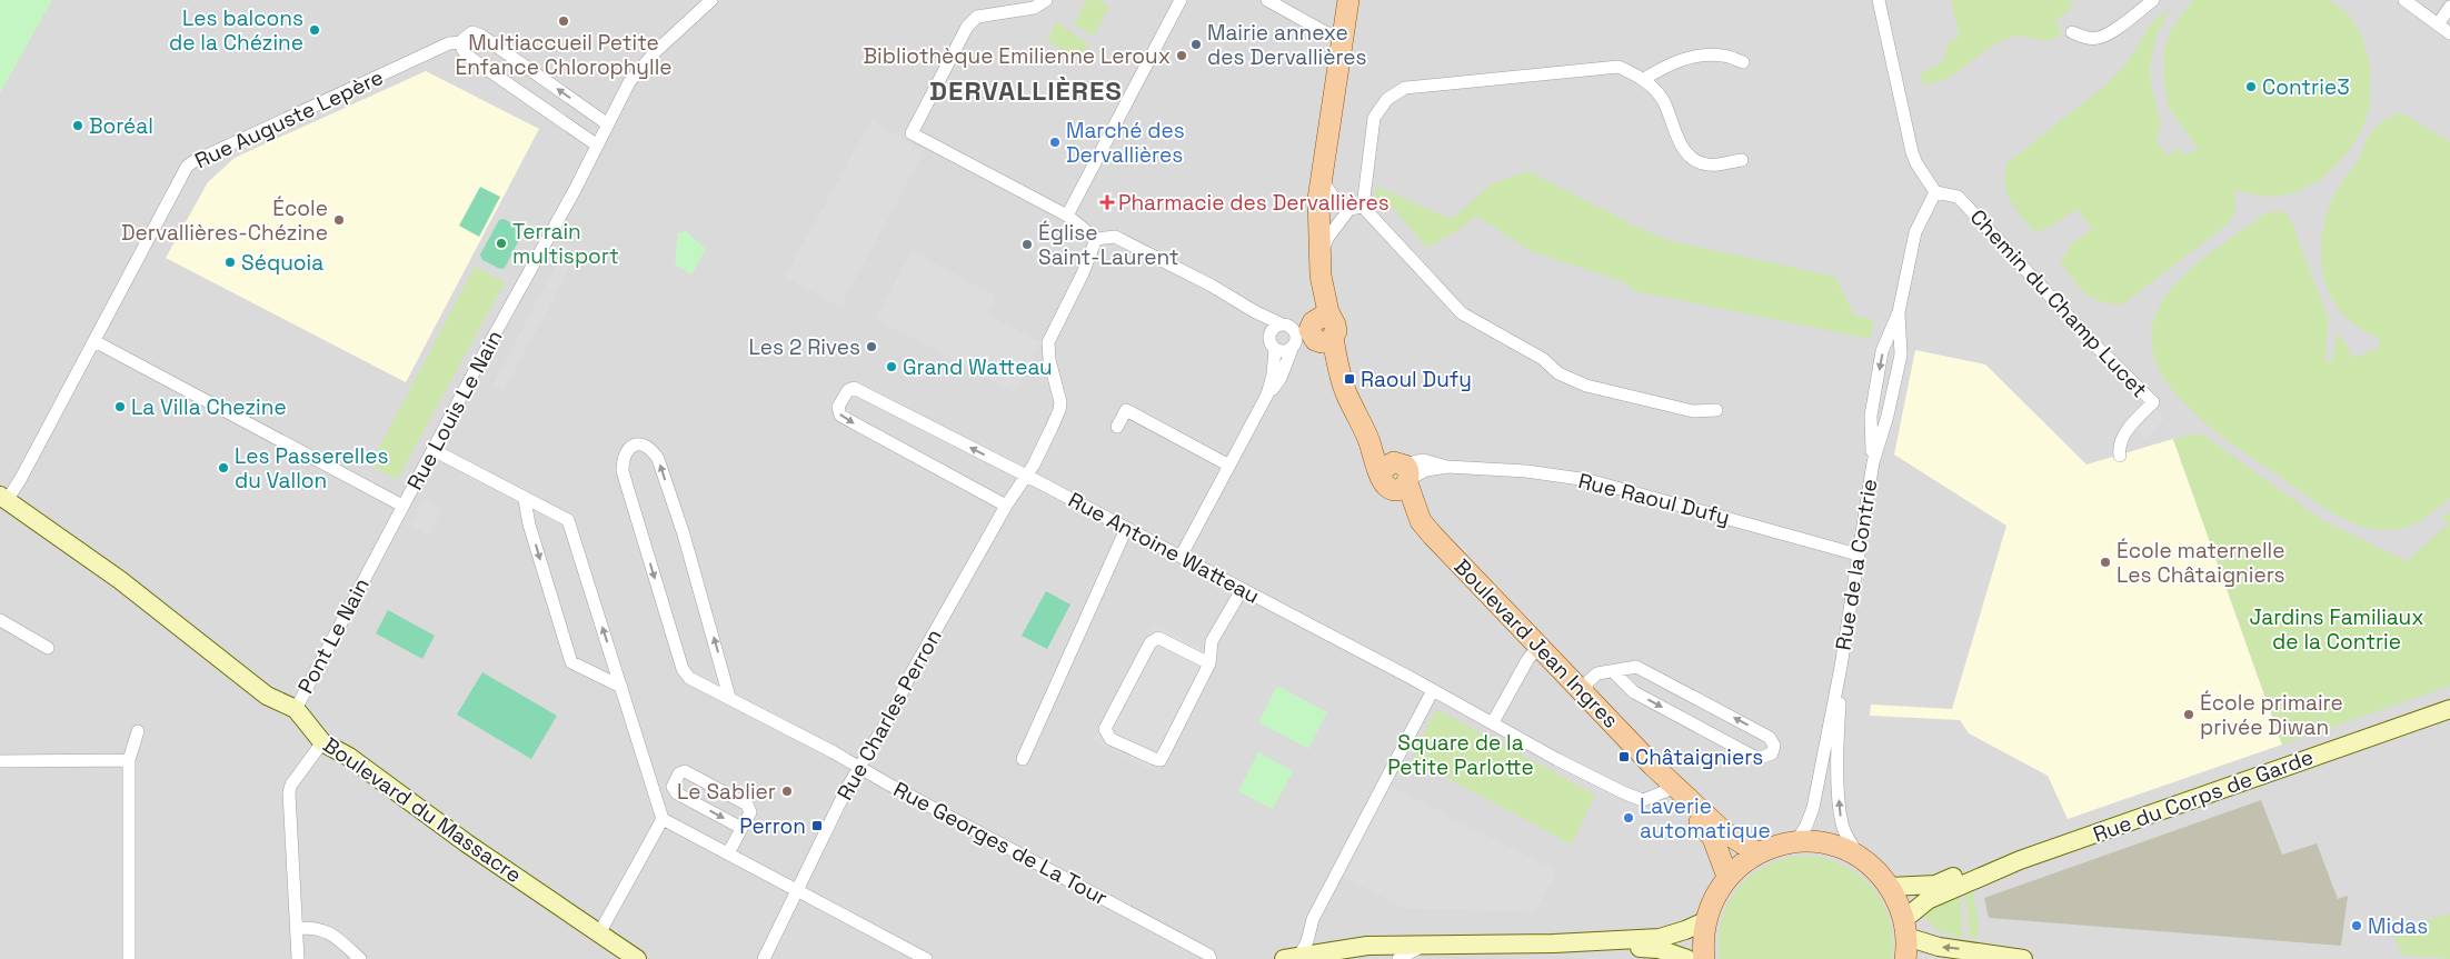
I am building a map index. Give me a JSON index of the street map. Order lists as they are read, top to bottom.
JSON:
{
  "streets": {
    "main road": ["Boulevard Jean Ingres", "Rue du Corps de Garde", "Boulevard du Massacre"],
    "street": [
      "Rue Auguste Lepère",
      "Chemin du Champ Lucet",
      "Rue Louis Le Nain",
      "Rue Raoul Dufy",
      "Rue Antoine Watteau",
      "Rue de la Contrie",
      "Pont Le Nain",
      "Rue Charles Perron",
      "Rue Georges de La Tour"
    ]
  },
  "crossings": [
    ["Rue Auguste Lepère", "Rue Louis Le Nain"],
    ["Rue Auguste Lepère", "Boulevard du Massacre"],
    ["Chemin du Champ Lucet", "Rue de la Contrie"],
    ["Rue Louis Le Nain", "Pont Le Nain"],
    ["Rue Raoul Dufy", "Rue de la Contrie"],
    ["Rue Raoul Dufy", "Boulevard Jean Ingres"],
    ["Rue Antoine Watteau", "Boulevard Jean Ingres"],
    ["Rue Antoine Watteau", "Rue Charles Perron"],
    ["Pont Le Nain", "Boulevard du Massacre"],
    ["Rue Charles Perron", "Rue Georges de La Tour"]
  ],
  "districts": ["DERVALLIÈRES"],
  "parks": ["Jardins Familiaux de la Contrie", "Square de la Petite Parlotte"],
  "places": {
    "other": [
      "Multiaccueil Petite Enfance Chlorophylle",
      "Les balcons de la Chézine",
      "Mairie annexe des Dervallières",
      "Bibliothèque Emilienne Leroux",
      "Contrie3",
      "Boréal",
      "Marché des Dervallières",
      "École Dervallières-Chézine",
      "Terrain multisport",
      "Église Saint-Laurent",
      "Séquoia",
      "Les 2 Rives",
      "Grand Watteau",
      "La Villa Chezine",
      "Les Passerelles du Vallon",
      "École maternelle Les Châtaigniers",
      "École primaire privée Diwan",
      "Le Sablier",
      "Laverie automatique",
      "Midas"
    ],
    "health": ["Pharmacie des Dervallières"],
    "transit": ["Raoul Dufy", "Châtaigniers", "Perron"]
  }
}
